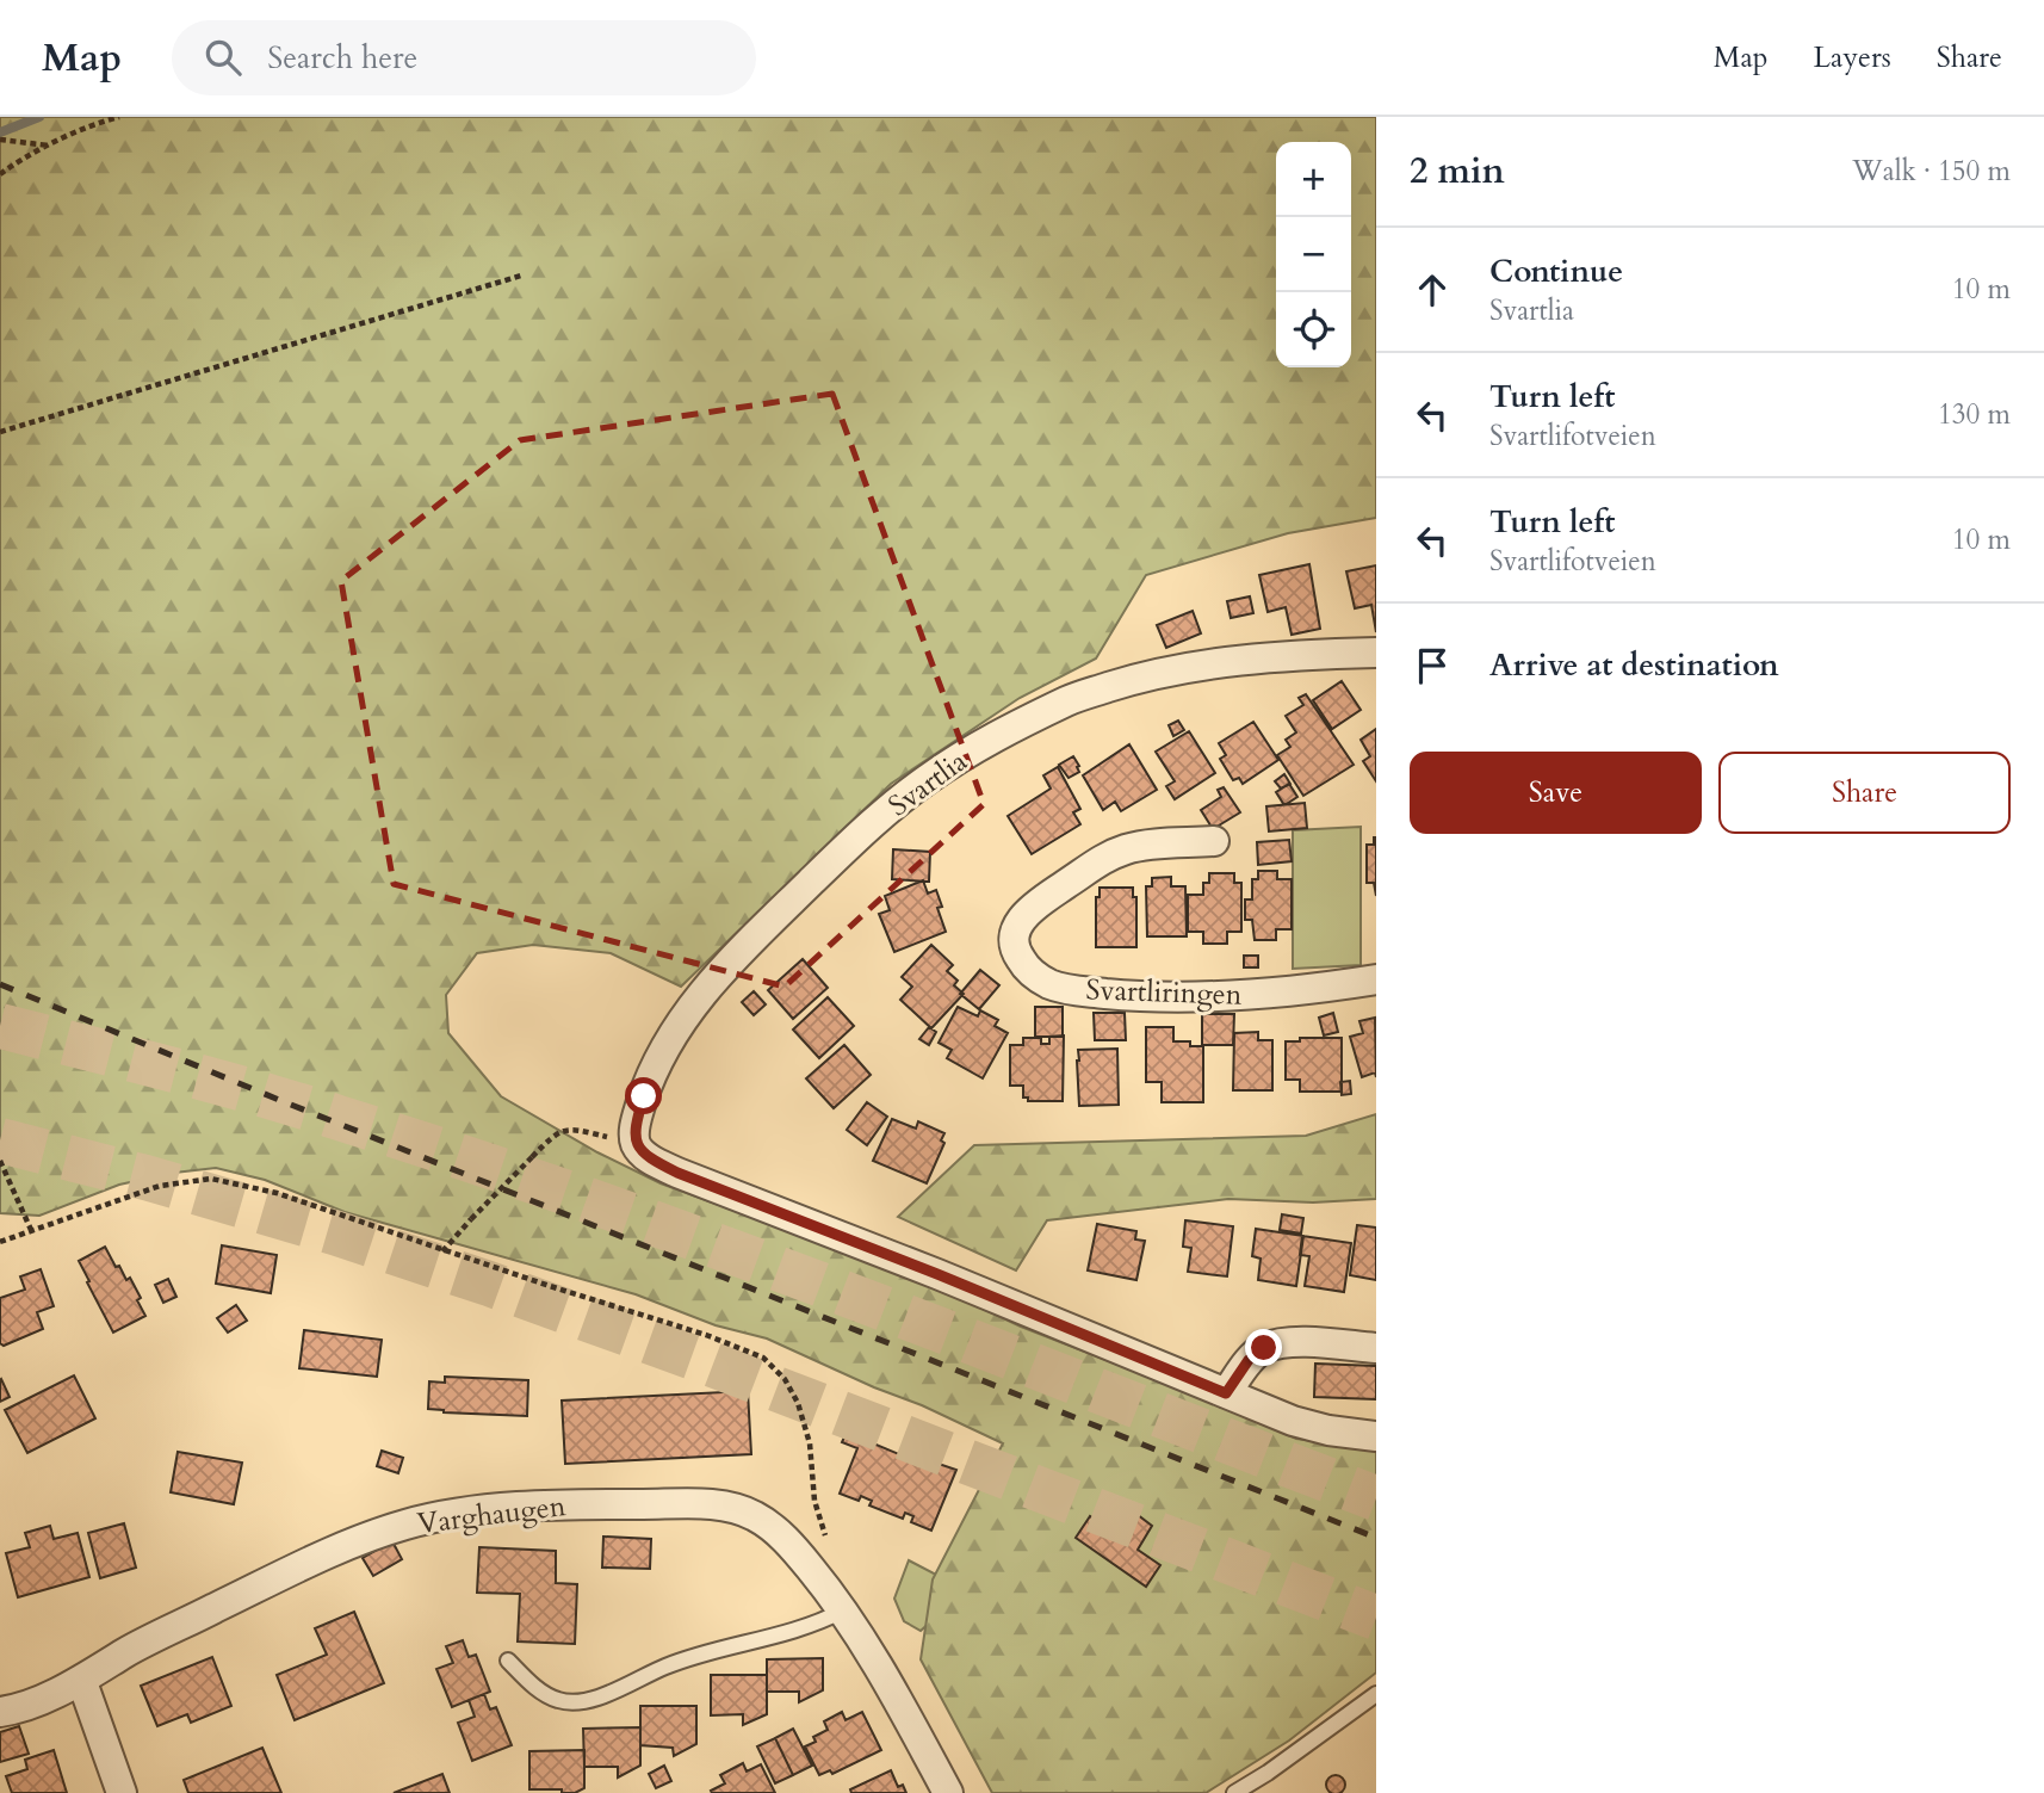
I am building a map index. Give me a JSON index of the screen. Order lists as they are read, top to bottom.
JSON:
{
  "streets": {
    "street": ["Svartlia", "Svartliringen", "Varghaugen"]
  },
  "page": {
    "header": "Map",
    "search": "Search here",
    "nav": ["Map", "Layers", "Share"],
    "heading": ["2 min", "Walk · 150 m"],
    "map_buttons": ["+", "−"],
    "list": [
      ["Continue", "Svartlia", "10 m"],
      ["Turn left", "Svartlifotveien", "130 m"],
      ["Turn left", "Svartlifotveien", "10 m"],
      "Arrive at destination"
    ],
    "buttons": ["Save", "Share"]
  }
}
